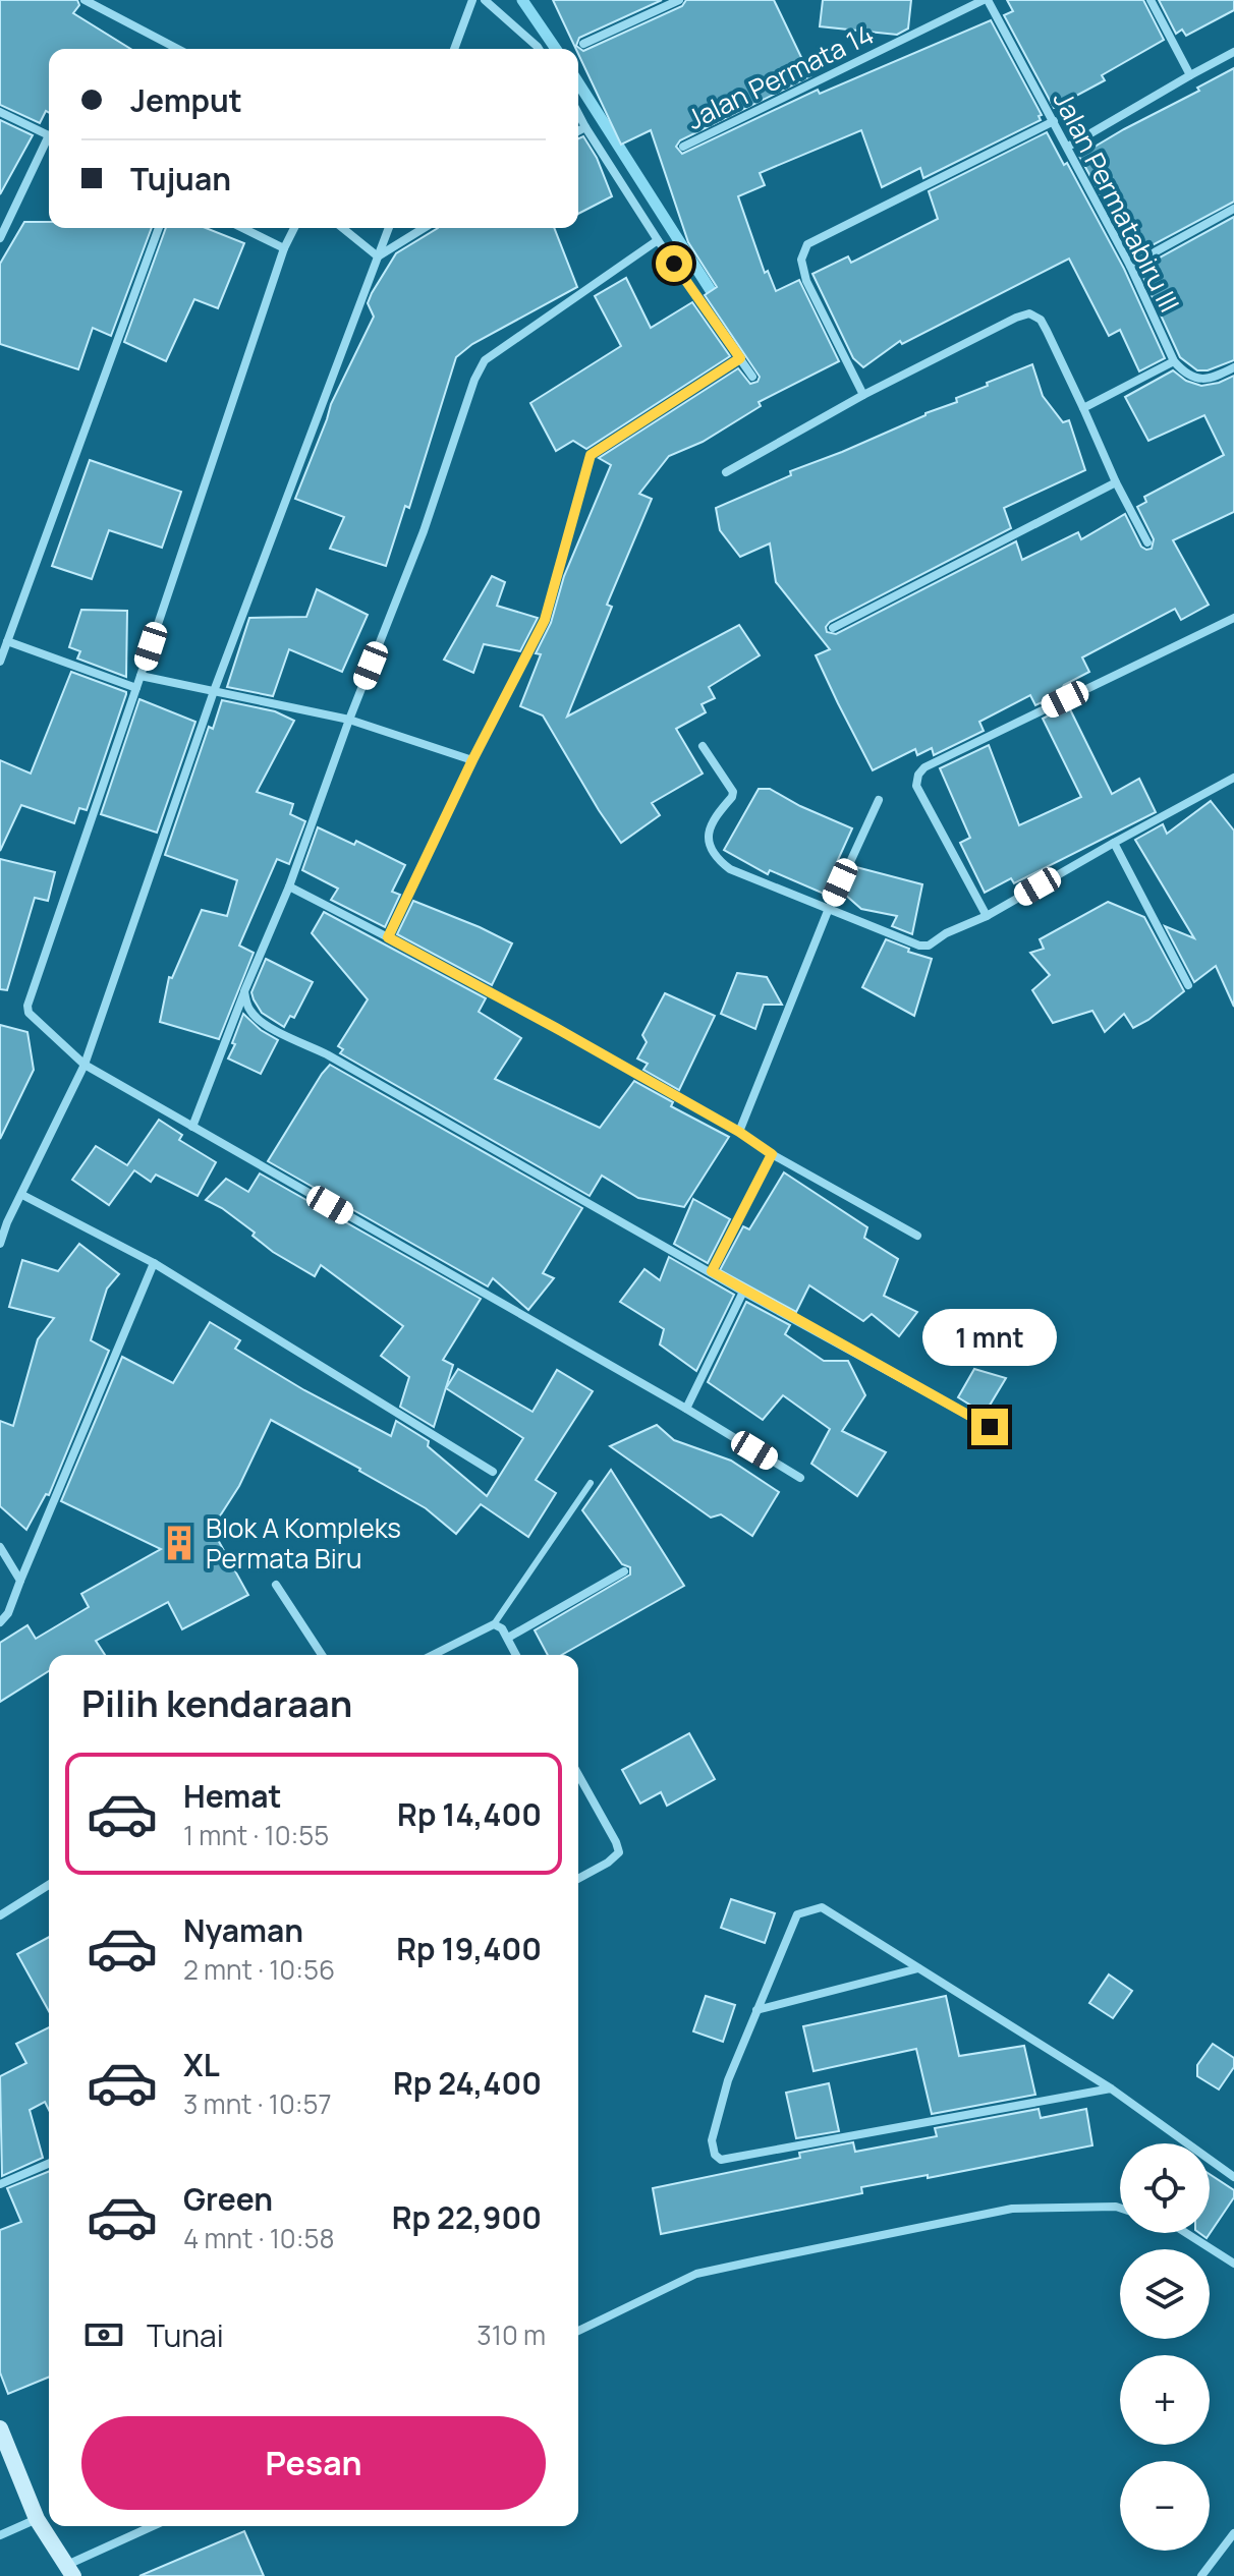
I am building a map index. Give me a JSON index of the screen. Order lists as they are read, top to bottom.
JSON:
{
  "streets": {
    "street": ["Jalan Permata 14", "Jalan Permatabiru III"]
  },
  "crossings": [
    ["Jalan Permata 14", "Jalan Permatabiru III"]
  ],
  "places": {
    "building": ["Blok A Kompleks Permata Biru"]
  },
  "page": {
    "banner": ["Jemput", "Tujuan"],
    "bubble": "1 mnt",
    "heading": "Pilih kendaraan",
    "list": [
      {
        "name": "Hemat",
        "note": "1 mnt · 10:55",
        "value": "Rp 14,400"
      },
      {
        "name": "Nyaman",
        "note": "2 mnt · 10:56",
        "value": "Rp 19,400"
      },
      {
        "name": "XL",
        "note": "3 mnt · 10:57",
        "value": "Rp 24,400"
      },
      {
        "name": "Green",
        "note": "4 mnt · 10:58",
        "value": "Rp 22,900"
      }
    ],
    "map_buttons": ["+", "−"],
    "pay": ["Tunai", "310 m"],
    "buttons": "Pesan"
  }
}
